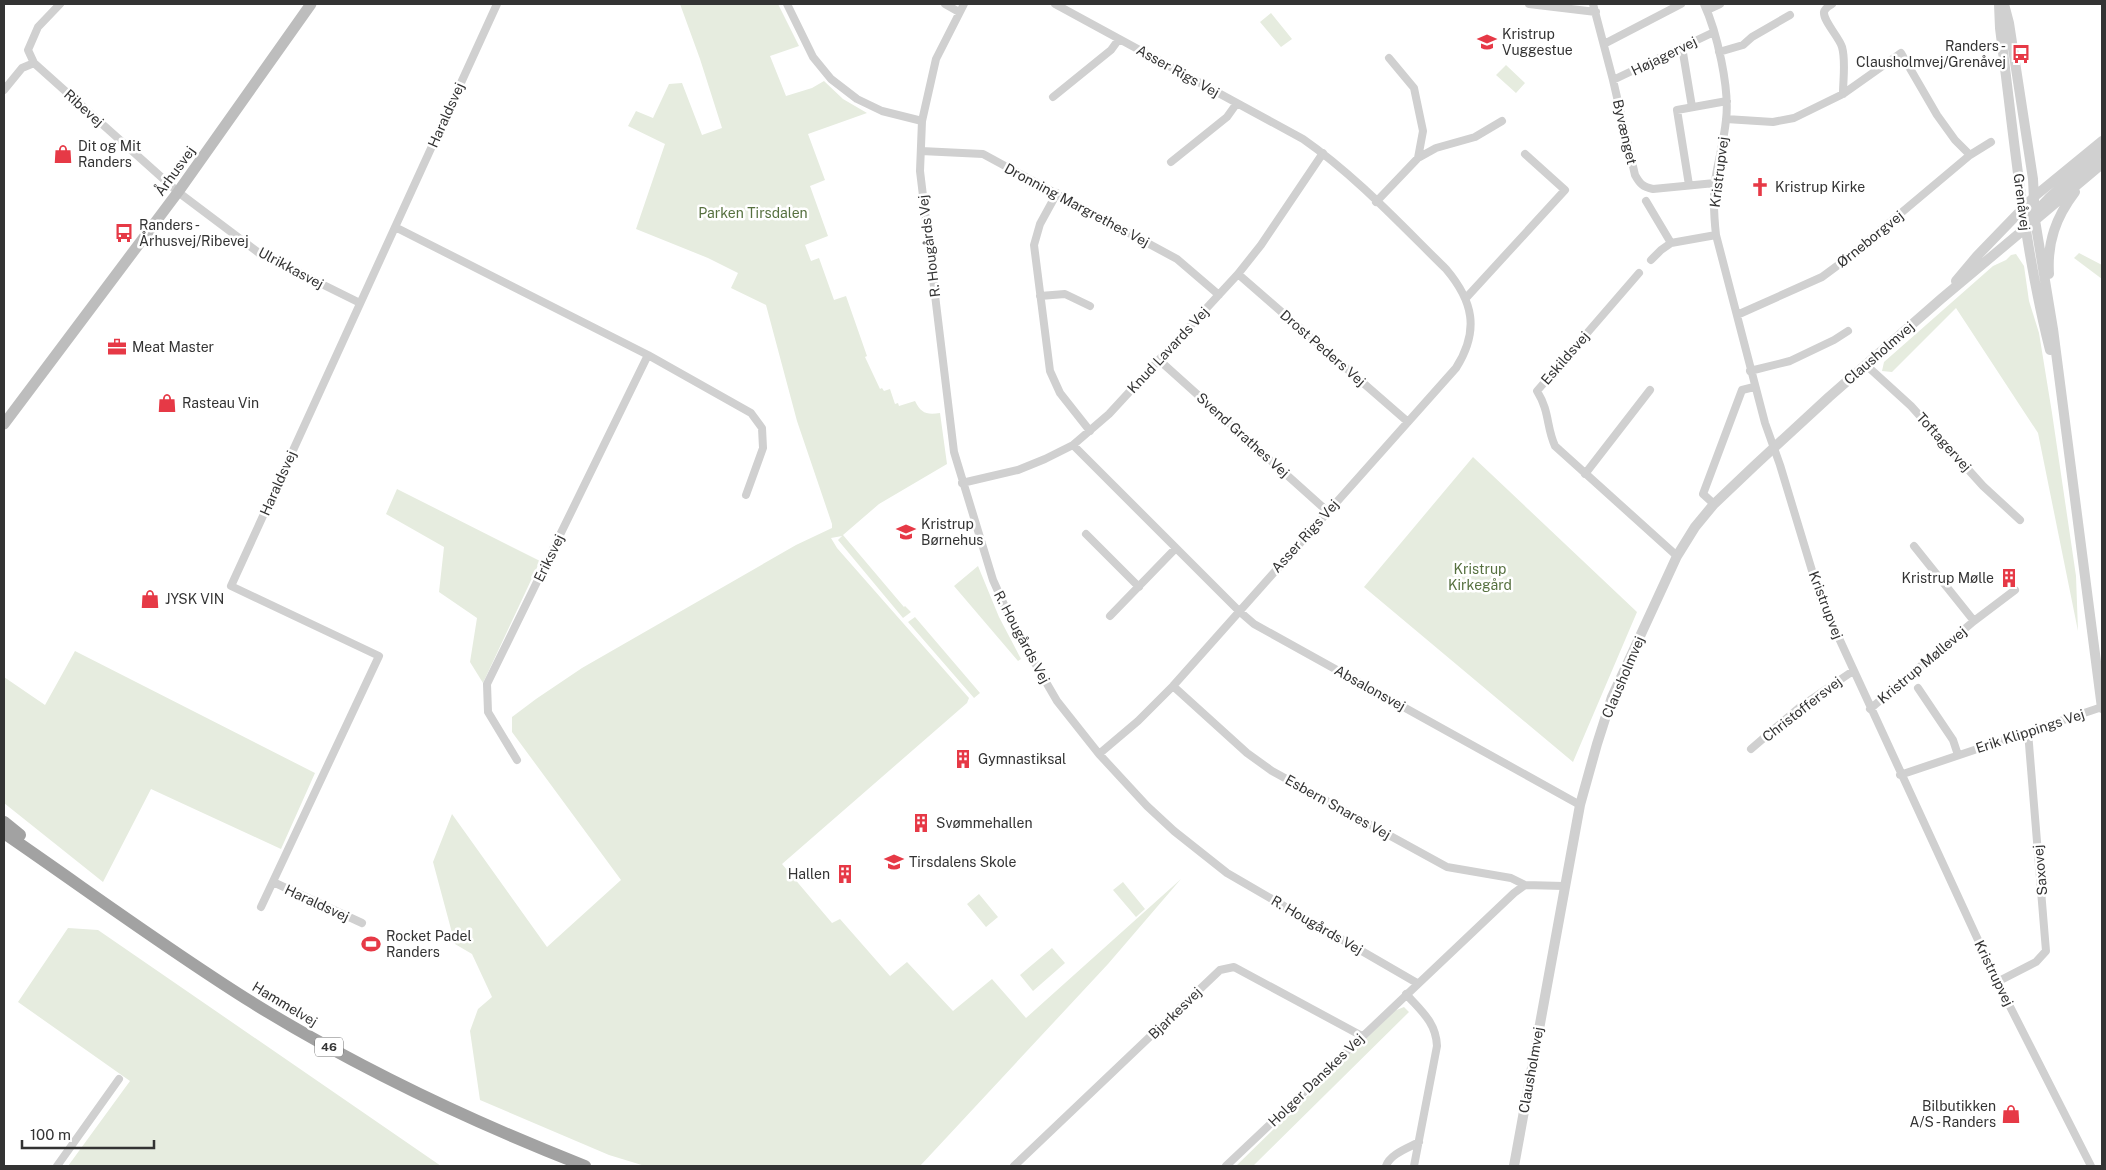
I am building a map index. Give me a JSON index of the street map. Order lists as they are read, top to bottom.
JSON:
{
  "streets": {
    "highway": ["Hammelvej", "46"],
    "main road": ["Århusvej"],
    "street": [
      "Højagervej",
      "Asser Rigs Vej",
      "Ribevej",
      "Haraldsvej",
      "Byvænget",
      "Kristrupvej",
      "Grenåvej",
      "Dronning Margrethes Vej",
      "Ørneborgvej",
      "R. Hougårds Vej",
      "Ulrikkasvej",
      "Drost Peders Vej",
      "Knud Lavards Vej",
      "Clausholmvej",
      "Eskildsvej",
      "Svend Grathes Vej",
      "Toftagervej",
      "Eriksvej",
      "Kristrup Møllevej",
      "Absalonsvej",
      "Christoffersvej",
      "Erik Klippings Vej",
      "Esbern Snares Vej",
      "Saxovej",
      "Bjarkesvej",
      "Holger Danskes Vej"
    ]
  },
  "crossings": [
    ["Højagervej", "Byvænget"],
    ["Højagervej", "Kristrupvej"],
    ["Asser Rigs Vej", "R. Hougårds Vej"],
    ["Asser Rigs Vej", "Drost Peders Vej"],
    ["Asser Rigs Vej", "Knud Lavards Vej"],
    ["Asser Rigs Vej", "Svend Grathes Vej"],
    ["Asser Rigs Vej", "Absalonsvej"],
    ["Asser Rigs Vej", "Esbern Snares Vej"],
    ["Ribevej", "Århusvej"],
    ["Ribevej", "Ulrikkasvej"],
    ["Haraldsvej", "Ulrikkasvej"],
    ["Byvænget", "Kristrupvej"],
    ["Århusvej", "Ulrikkasvej"],
    ["Kristrupvej", "Ørneborgvej"],
    ["Kristrupvej", "Clausholmvej"],
    ["Kristrupvej", "Kristrup Møllevej"],
    ["Kristrupvej", "Christoffersvej"],
    ["Kristrupvej", "Erik Klippings Vej"],
    ["Kristrupvej", "Saxovej"],
    ["Grenåvej", "Clausholmvej"],
    ["Grenåvej", "Erik Klippings Vej"],
    ["Dronning Margrethes Vej", "R. Hougårds Vej"],
    ["Dronning Margrethes Vej", "Knud Lavards Vej"],
    ["R. Hougårds Vej", "Knud Lavards Vej"],
    ["R. Hougårds Vej", "Holger Danskes Vej"],
    ["Drost Peders Vej", "Knud Lavards Vej"],
    ["Knud Lavards Vej", "Svend Grathes Vej"],
    ["Knud Lavards Vej", "Absalonsvej"],
    ["Clausholmvej", "Eskildsvej"],
    ["Clausholmvej", "Toftagervej"],
    ["Clausholmvej", "Absalonsvej"],
    ["Erik Klippings Vej", "Saxovej"],
    ["Esbern Snares Vej", "Holger Danskes Vej"],
    ["Bjarkesvej", "Holger Danskes Vej"]
  ],
  "parks": ["Parken Tirsdalen", "Kristrup Kirkegård"],
  "places": {
    "school or university": ["Kristrup Vuggestue", "Kristrup Børnehus", "Tirsdalens Skole"],
    "bus stop": ["Randers - Clausholmvej/Grenåvej", "Randers - Århusvej/Ribevej"],
    "shop": [
      "Dit og Mit Randers",
      "Rasteau Vin",
      "JYSK VIN",
      "Bilbutikken A/S - Randers"
    ],
    "church": ["Kristrup Kirke"],
    "office": ["Meat Master"],
    "building": [
      "Kristrup Mølle",
      "Gymnastiksal",
      "Svømmehallen",
      "Hallen"
    ],
    "sports": ["Rocket Padel Randers"]
  },
  "scale_bar": "100 m"
}
